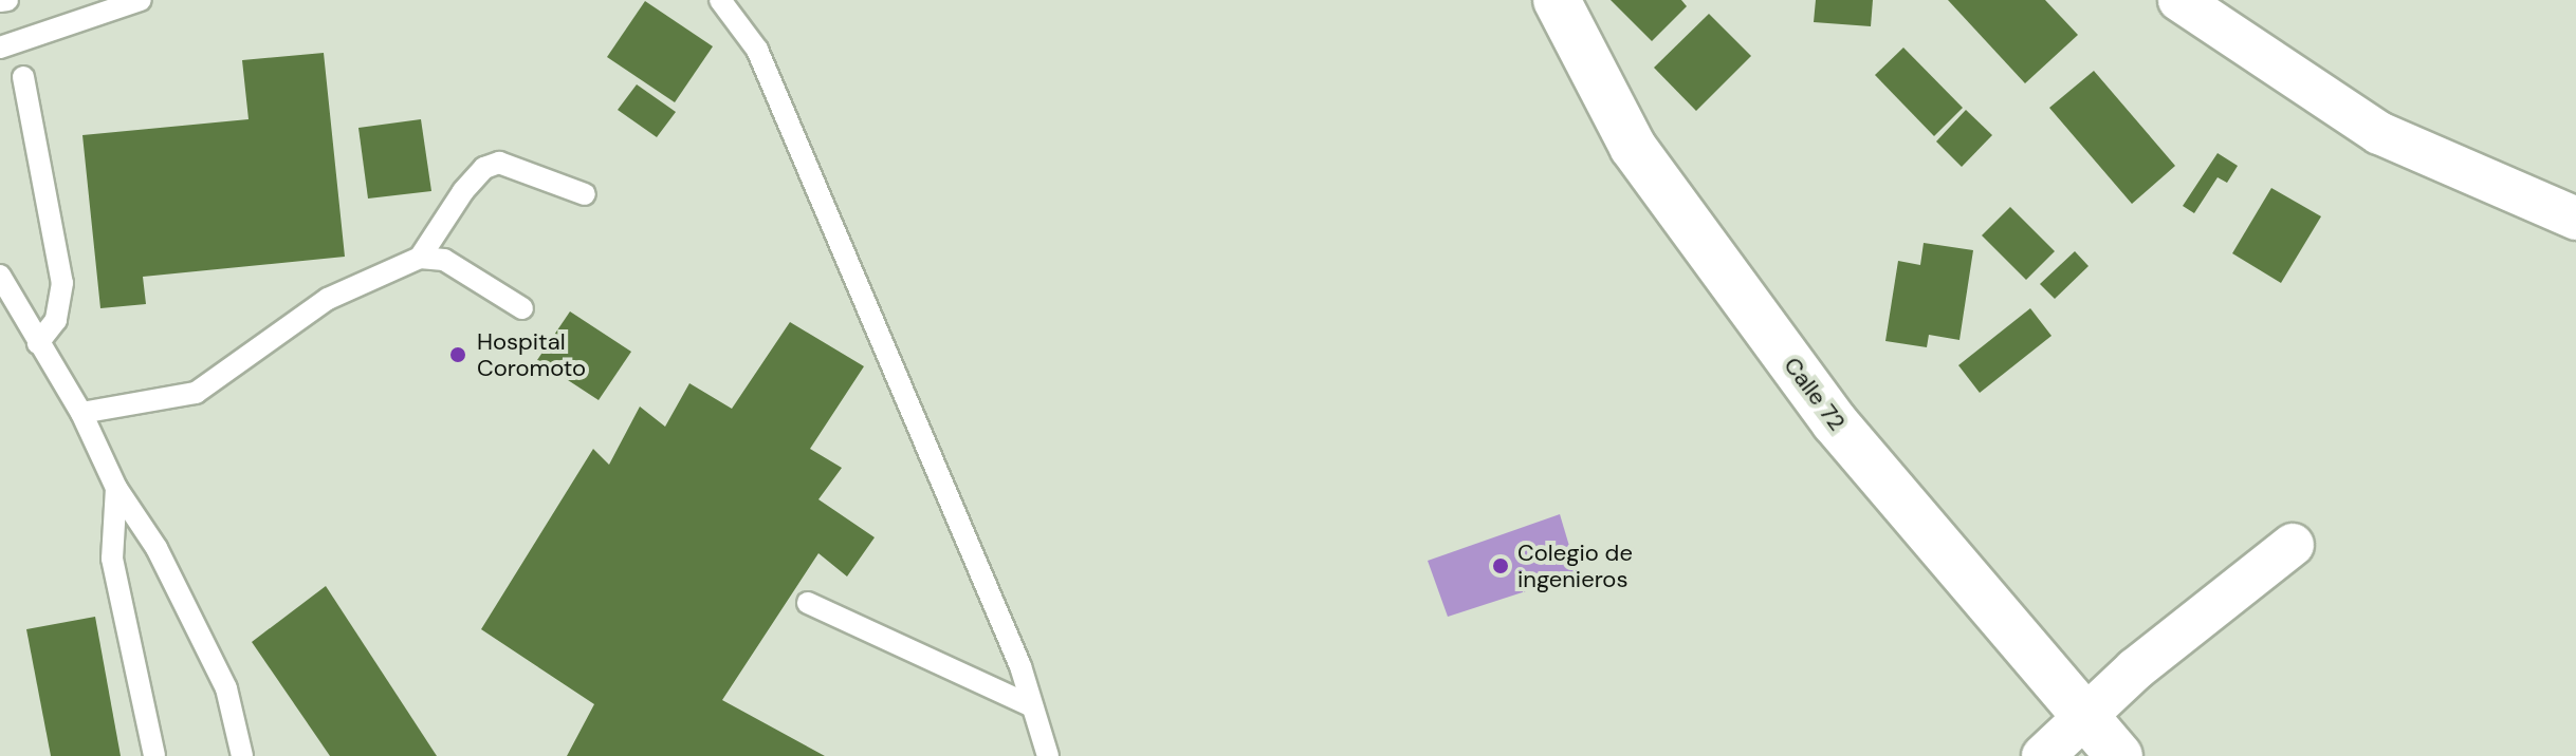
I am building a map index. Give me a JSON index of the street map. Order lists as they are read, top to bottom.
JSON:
{
  "streets": {
    "street": ["Calle 72"]
  },
  "places": ["Hospital Coromoto", "Colegio de ingenieros"]
}
